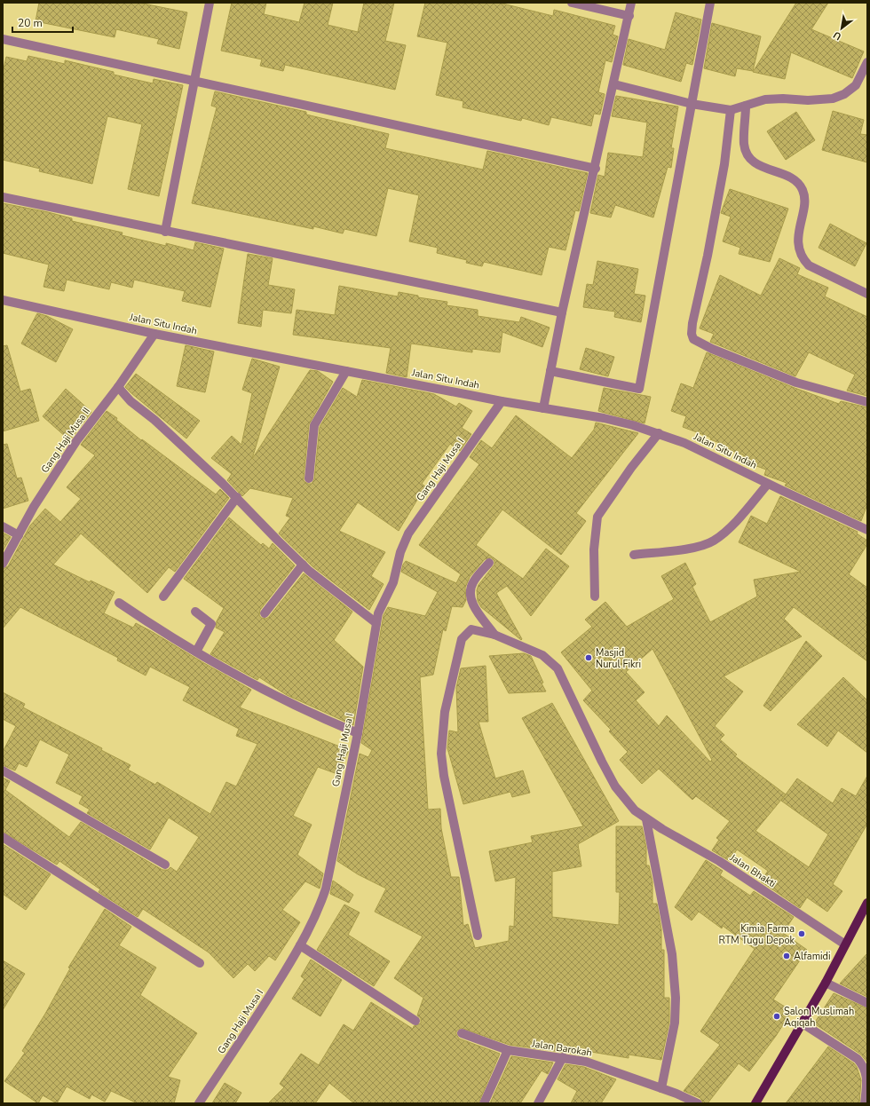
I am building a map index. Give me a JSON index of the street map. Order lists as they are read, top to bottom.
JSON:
{
  "streets": {
    "street": [
      "Jalan Situ Indah",
      "Gang Haji Musa II",
      "Gang Haji Musa I",
      "Jalan Bhakti",
      "Jalan Barokah"
    ]
  },
  "crossings": [
    ["Jalan Situ Indah", "Gang Haji Musa II"],
    ["Jalan Situ Indah", "Gang Haji Musa I"]
  ],
  "places": [
    "Masjid Nurul Fikri",
    "Kimia Farma RTM Tugu Depok",
    "Alfamidi",
    "Salon Muslimah Aqiqah"
  ],
  "scale_bar": "20 m",
  "north": "bottom left"
}
